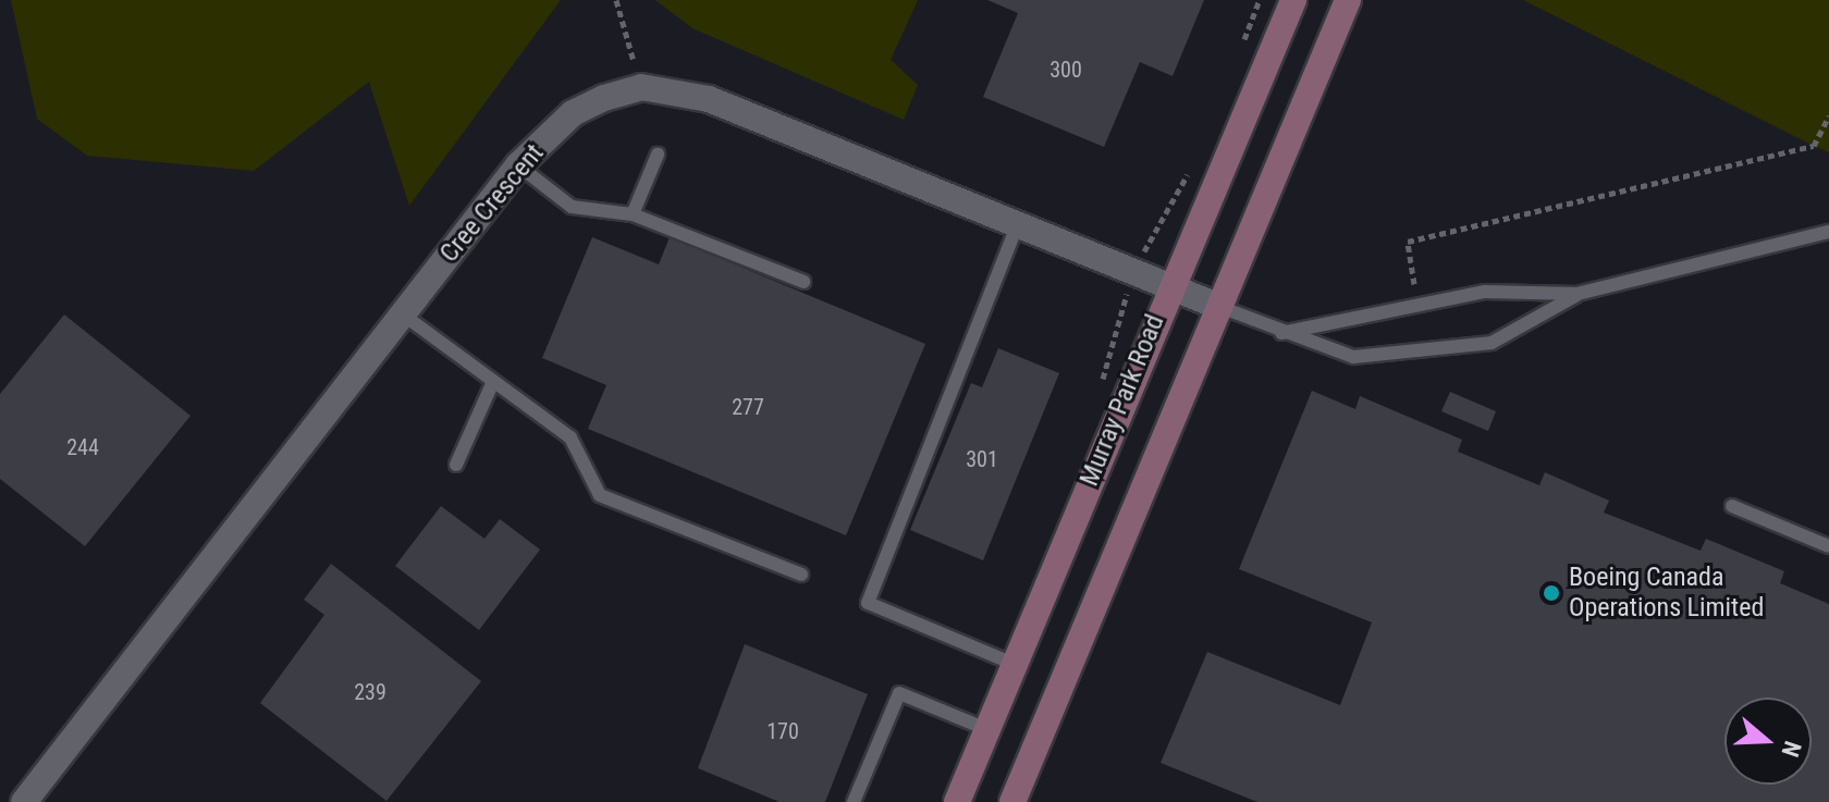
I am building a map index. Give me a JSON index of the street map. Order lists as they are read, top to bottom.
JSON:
{
  "streets": {
    "street": ["Cree Crescent", "Murray Park Road"]
  },
  "places": ["Boeing Canada Operations Limited"],
  "house_numbers": [
    "300",
    "277",
    "244",
    "301",
    "239",
    "170"
  ],
  "north": "right"
}
